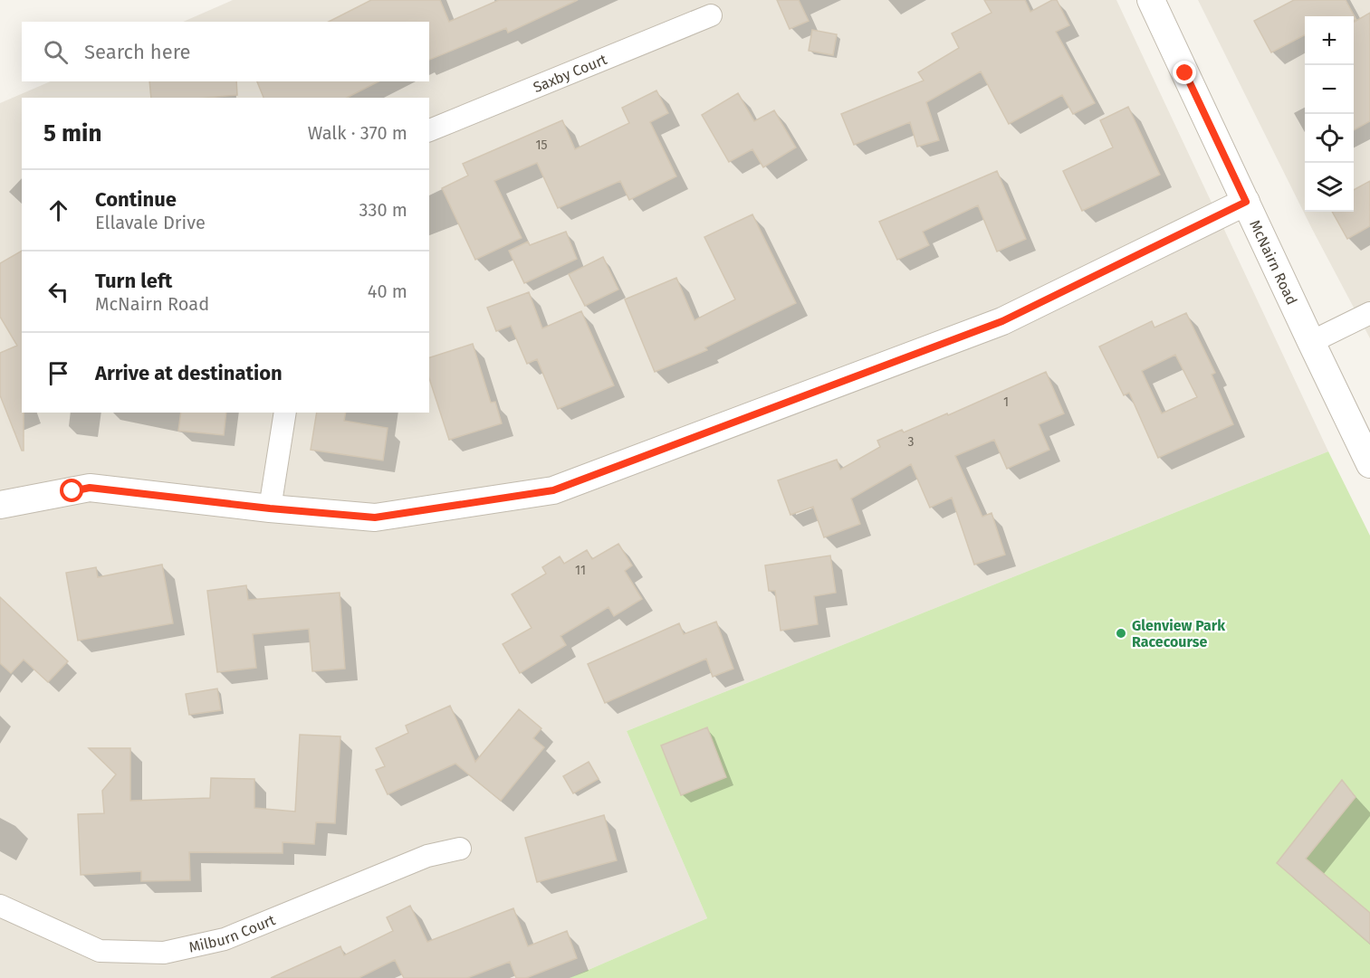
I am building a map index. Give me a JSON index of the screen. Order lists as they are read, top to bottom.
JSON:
{
  "streets": {
    "street": ["Saxby Court", "McNairn Road", "Milburn Court"]
  },
  "places": ["Glenview Park Racecourse"],
  "house_numbers": [
    "15",
    "1",
    "3",
    "11"
  ],
  "page": {
    "map_buttons": ["+", "−"],
    "search": "Search here",
    "heading": ["5 min", "Walk · 370 m"],
    "list": [
      ["Continue", "Ellavale Drive", "330 m"],
      ["Turn left", "McNairn Road", "40 m"],
      "Arrive at destination"
    ]
  }
}
